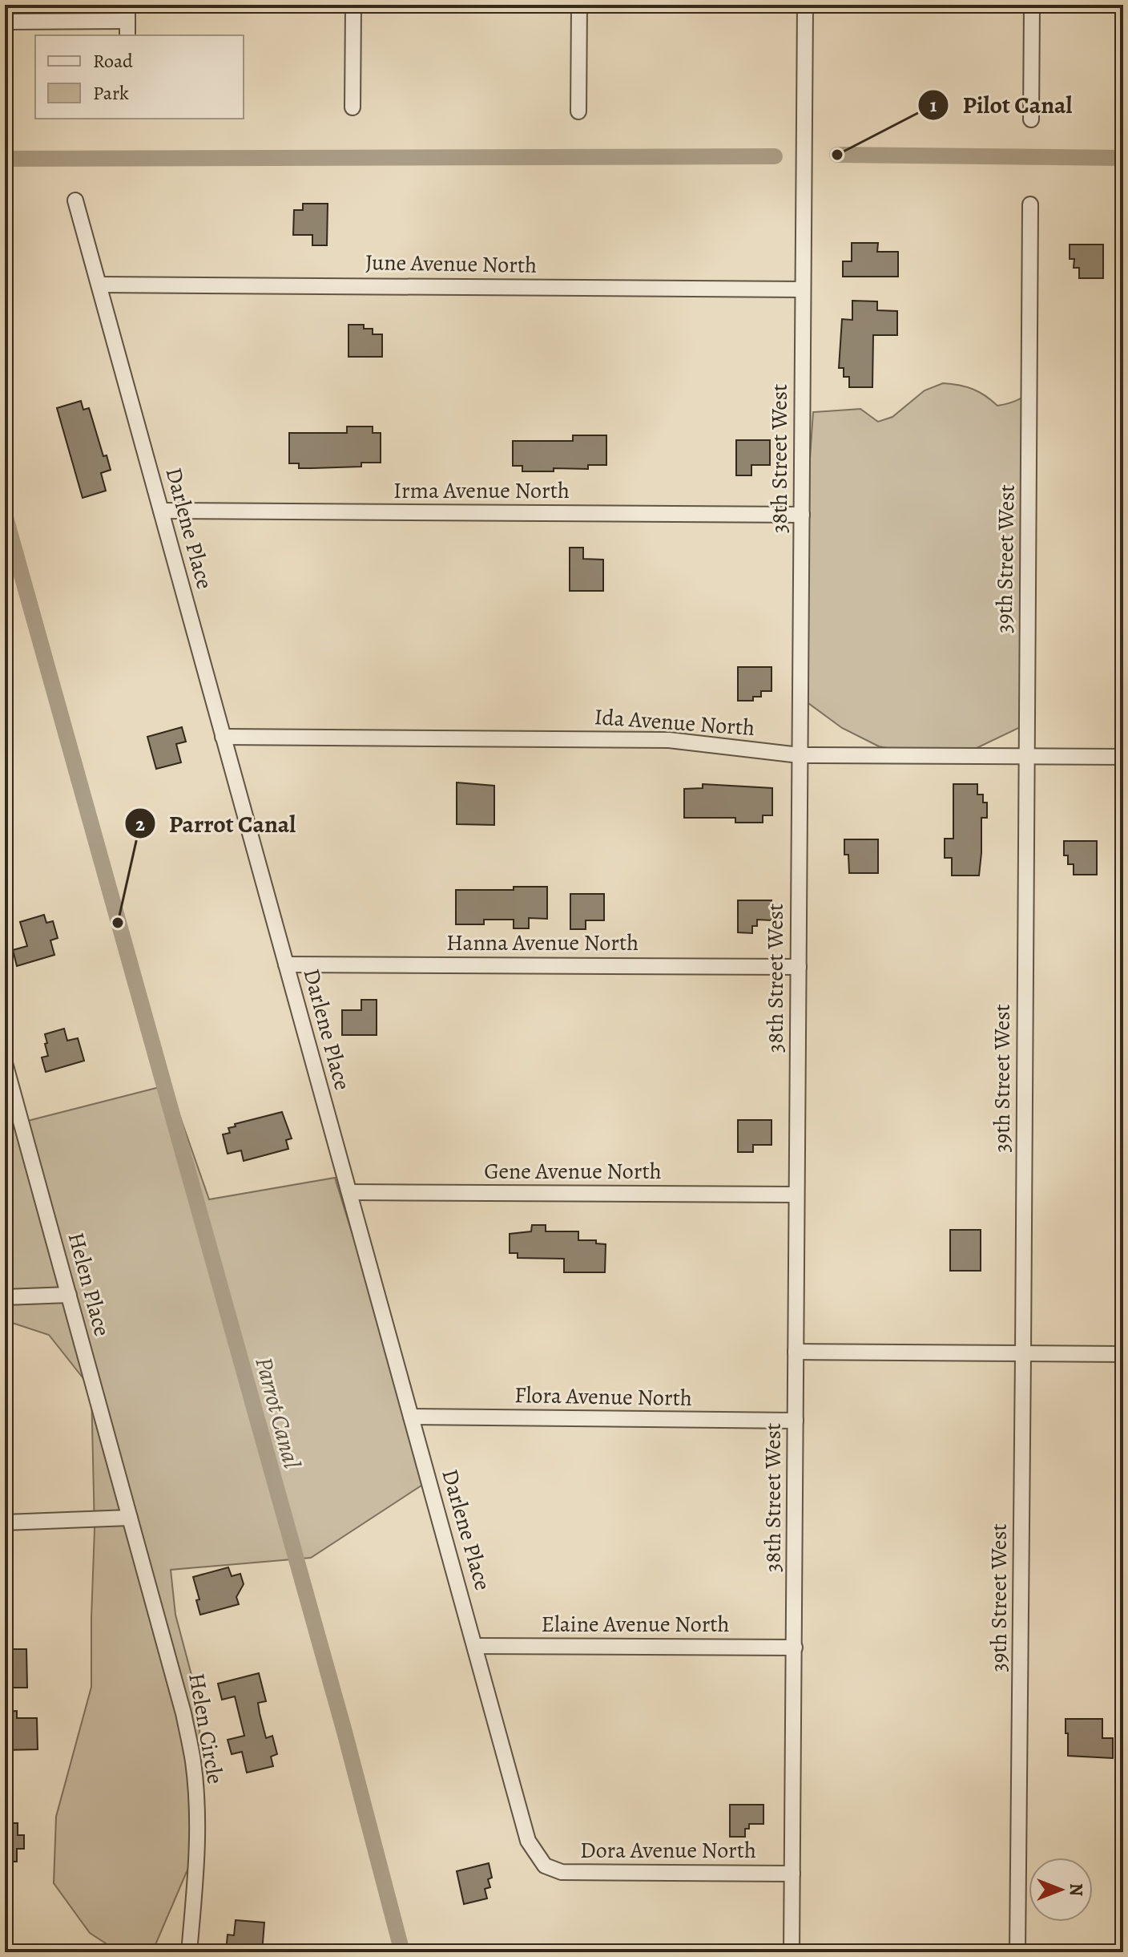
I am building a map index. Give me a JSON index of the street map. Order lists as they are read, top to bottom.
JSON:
{
  "streets": {
    "street": [
      "June Avenue North",
      "38th Street West",
      "Irma Avenue North",
      "Darlene Place",
      "39th Street West",
      "Ida Avenue North",
      "Hanna Avenue North",
      "Gene Avenue North",
      "Helen Place",
      "Flora Avenue North",
      "Elaine Avenue North",
      "Helen Circle",
      "Dora Avenue North"
    ]
  },
  "crossings": [
    ["June Avenue North", "38th Street West"],
    ["June Avenue North", "Darlene Place"],
    ["38th Street West", "Irma Avenue North"],
    ["38th Street West", "Ida Avenue North"],
    ["38th Street West", "Hanna Avenue North"],
    ["38th Street West", "Gene Avenue North"],
    ["38th Street West", "Flora Avenue North"],
    ["38th Street West", "Elaine Avenue North"],
    ["38th Street West", "Dora Avenue North"],
    ["Irma Avenue North", "Darlene Place"],
    ["Darlene Place", "Ida Avenue North"],
    ["Darlene Place", "Hanna Avenue North"],
    ["Darlene Place", "Gene Avenue North"],
    ["Darlene Place", "Flora Avenue North"],
    ["Darlene Place", "Elaine Avenue North"],
    ["Darlene Place", "Dora Avenue North"],
    ["39th Street West", "Ida Avenue North"],
    ["Helen Place", "Helen Circle"]
  ],
  "water": ["Parrot Canal"],
  "places": ["Pilot Canal", "Parrot Canal"],
  "legend": ["Road", "Park"],
  "north": "right"
}
